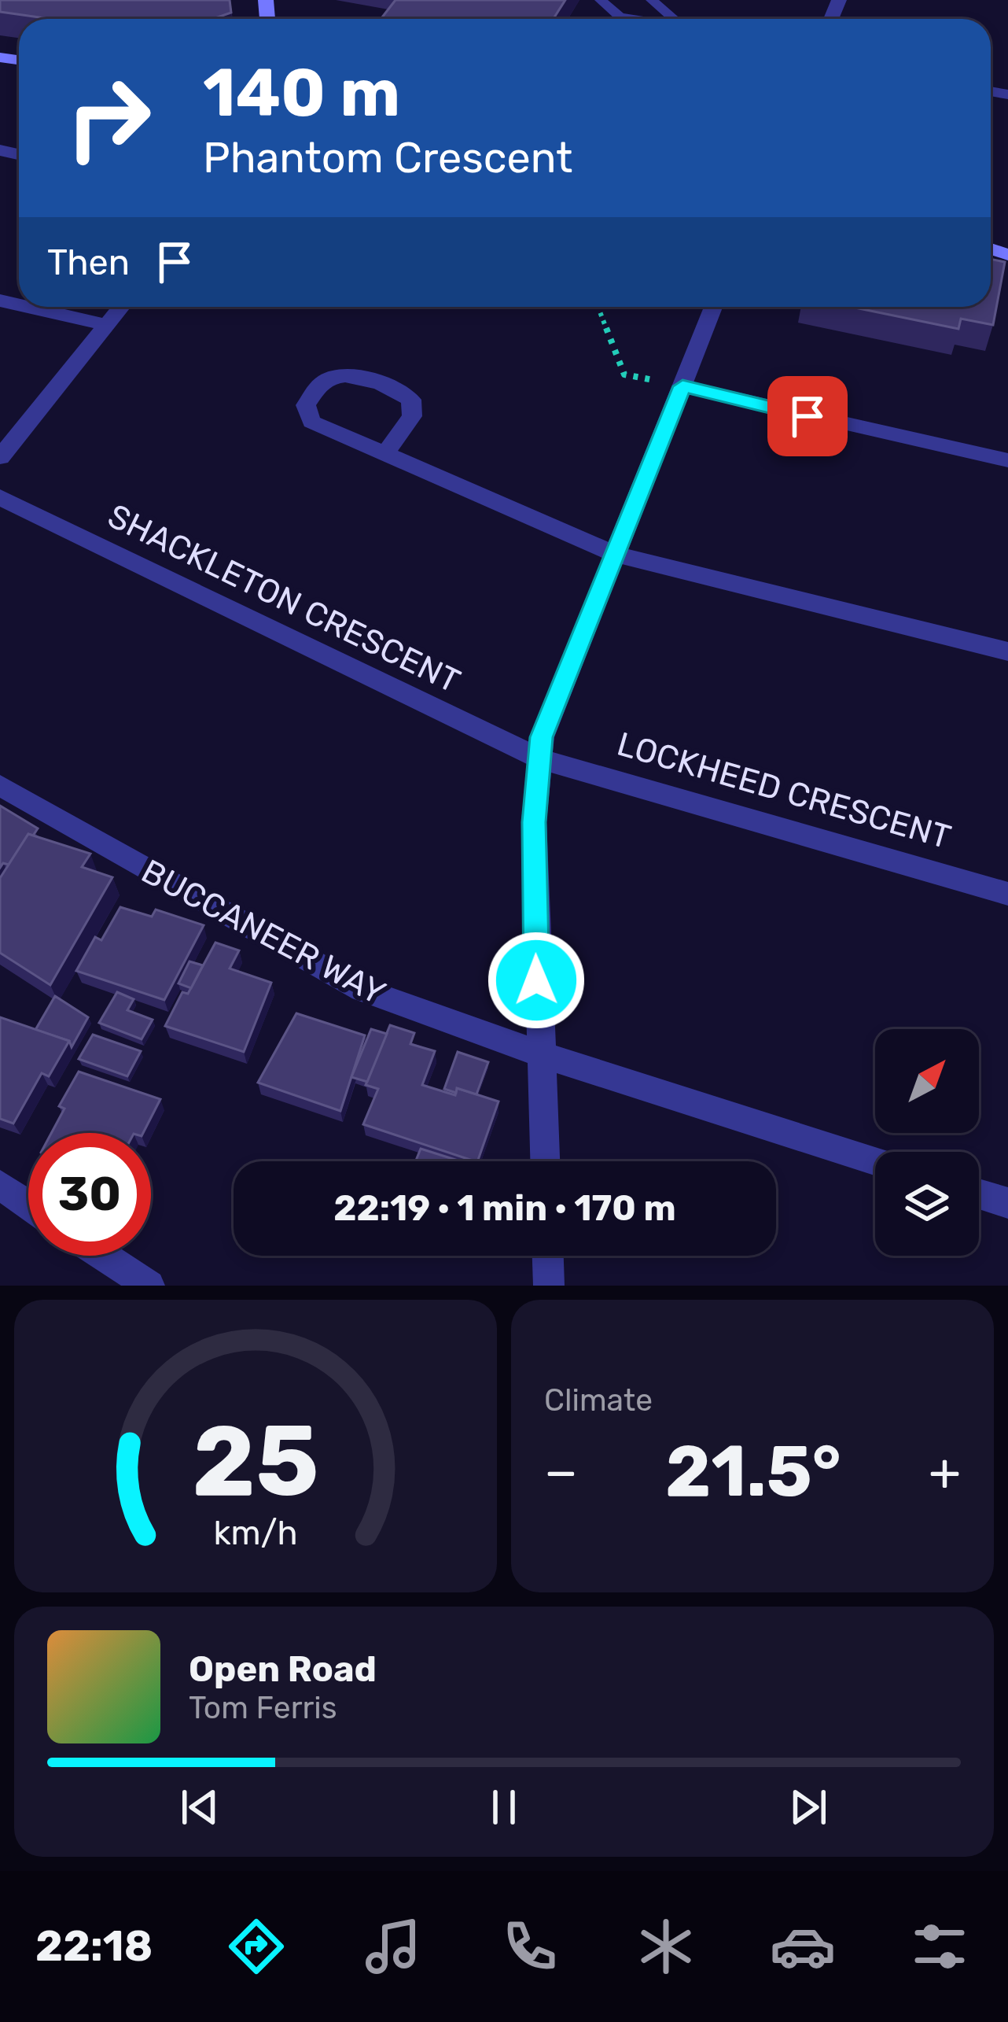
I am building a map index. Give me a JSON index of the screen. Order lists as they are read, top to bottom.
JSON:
{
  "streets": {
    "street": ["SHACKLETON CRESCENT", "LOCKHEED CRESCENT", "BUCCANEER WAY"]
  },
  "crossings": [
    ["SHACKLETON CRESCENT", "LOCKHEED CRESCENT"]
  ],
  "north": "top right",
  "page": {
    "turn": ["140 m", "Phantom Crescent"],
    "then": "Then",
    "limit": "30",
    "trip": "22:19 · 1 min · 170 m",
    "tile": "Climate",
    "heat": ["−", "21.5°", "+"],
    "song": ["Open Road", "Tom Ferris"],
    "tabs": "22:18",
    "gauge": ["25", "km/h"]
  }
}
